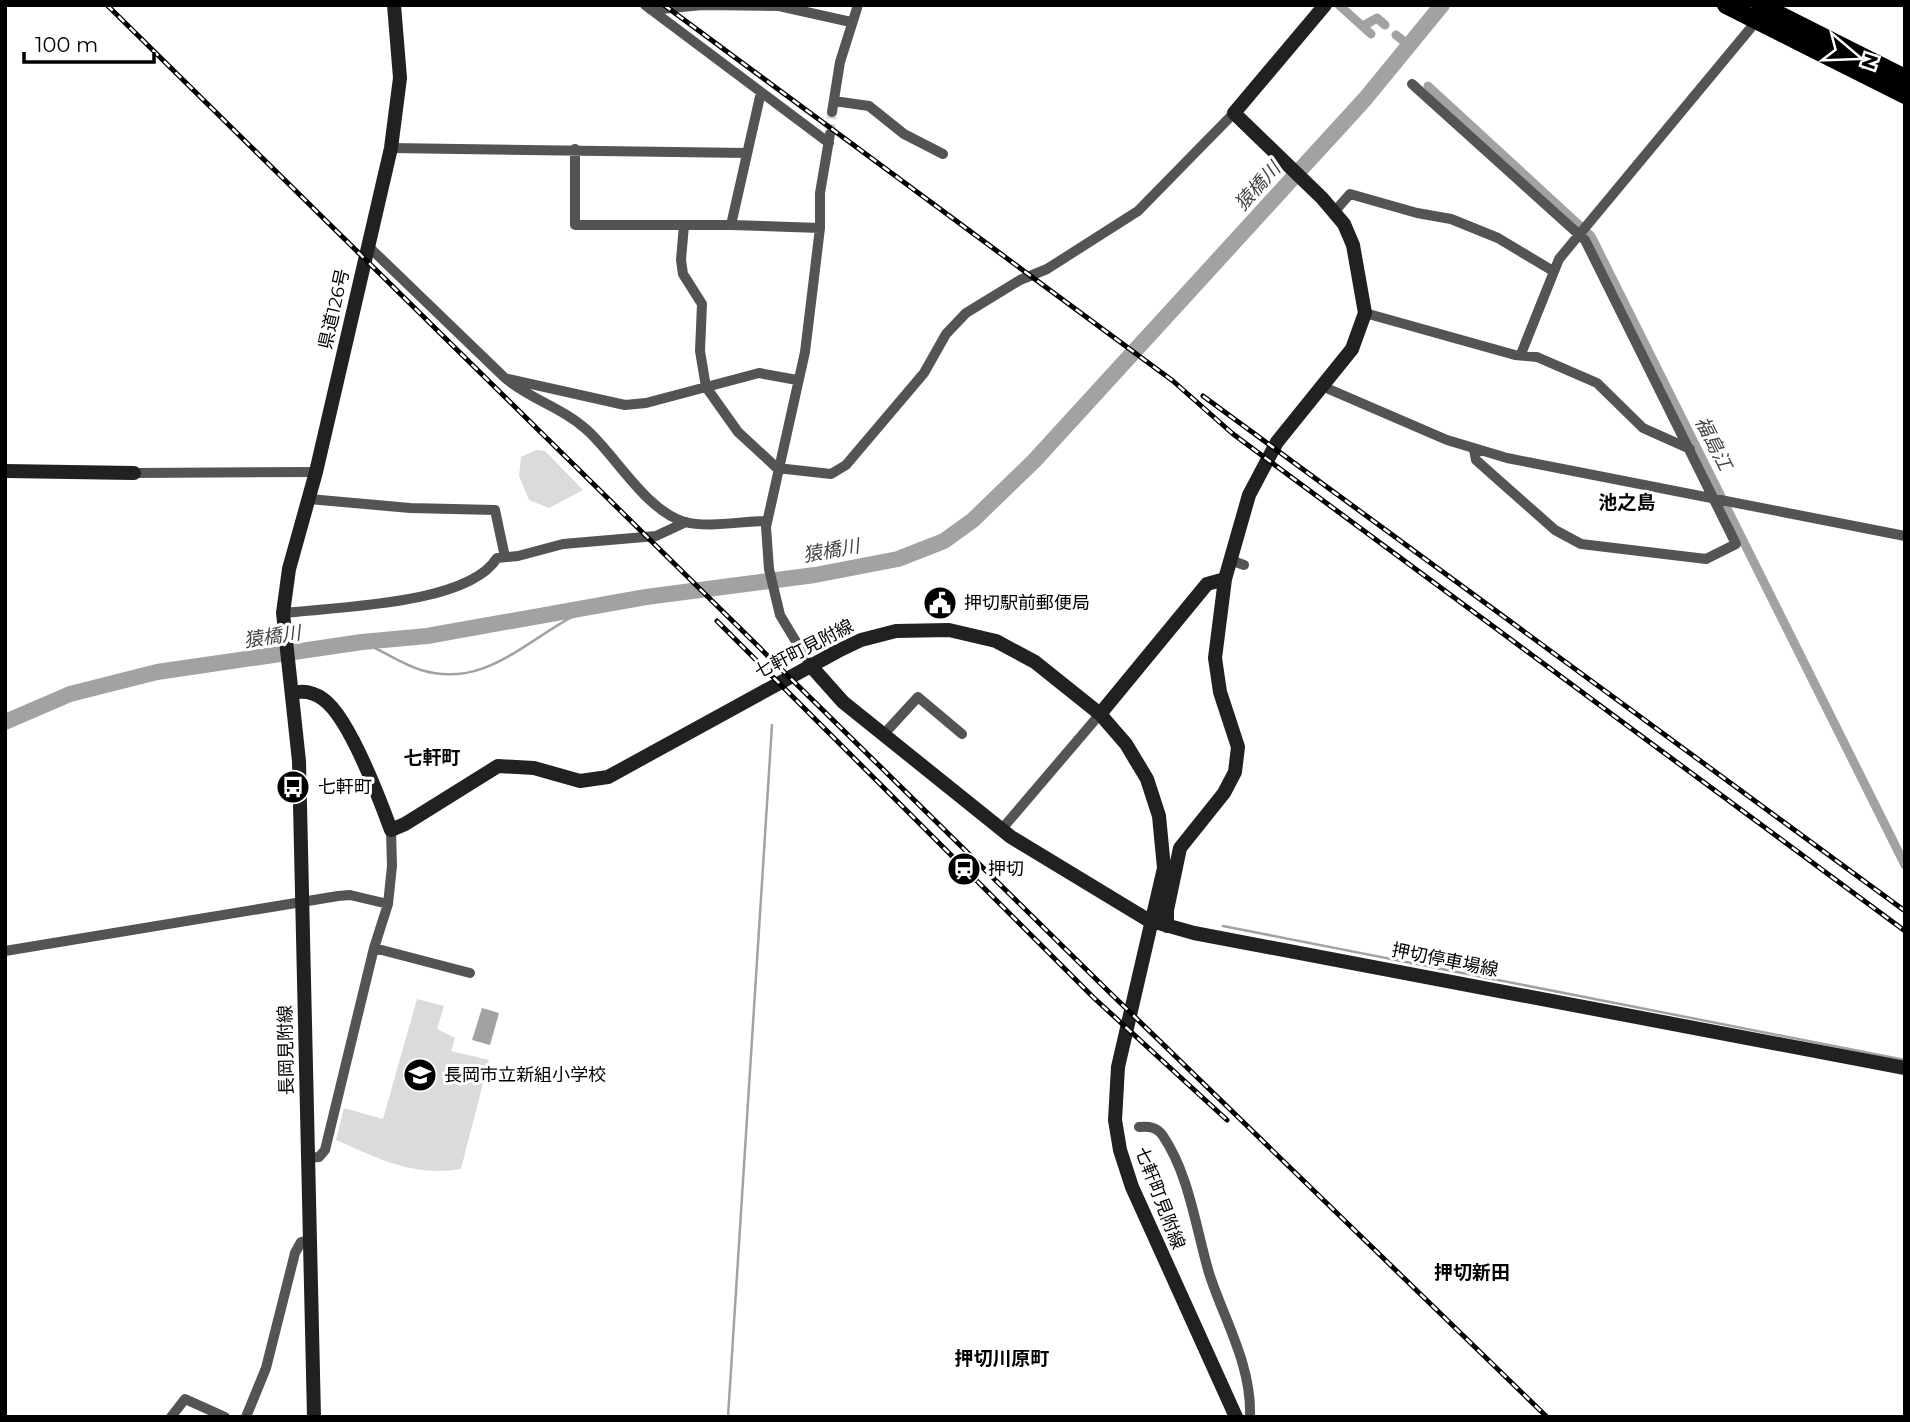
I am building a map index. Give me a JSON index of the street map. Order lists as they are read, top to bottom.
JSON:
{
  "streets": {
    "main road": [
      "県道126号",
      "七軒町見附線",
      "押切停車場線",
      "長岡見附線"
    ]
  },
  "crossings": [
    ["県道126号", "長岡見附線"],
    ["七軒町見附線", "押切停車場線"]
  ],
  "districts": [
    "池之島",
    "七軒町",
    "押切新田",
    "押切川原町"
  ],
  "water": ["猿橋川", "福島江"],
  "places": {
    "public building": ["押切駅前郵便局"],
    "bus stop": ["七軒町"],
    "station": ["押切"],
    "school or university": ["長岡市立新組小学校"]
  },
  "scale_bar": "100 m",
  "north": "right"
}
